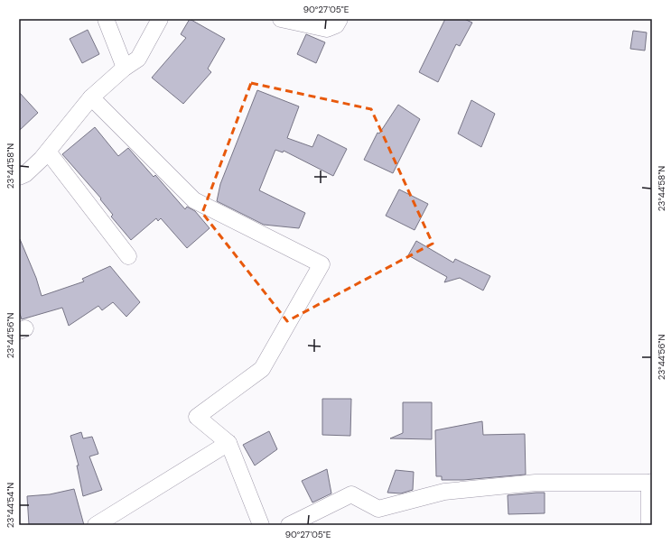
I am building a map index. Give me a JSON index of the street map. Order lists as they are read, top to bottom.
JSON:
{
  "coordinates": [
    "90°27'05\"E",
    "23°44'58\"N",
    "23°44'56\"N",
    "23°44'54\"N"
  ]
}
